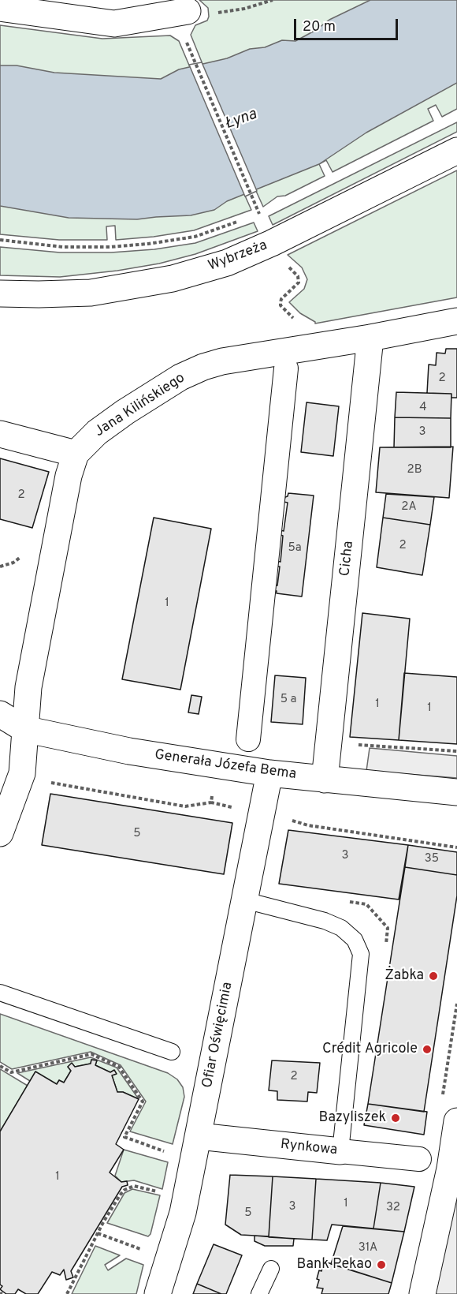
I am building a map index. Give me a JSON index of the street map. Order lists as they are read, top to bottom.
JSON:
{
  "streets": {
    "street": [
      "Wybrzeża",
      "Jana Kilińskiego",
      "Cicha",
      "Generała Józefa Bema",
      "Ofiar Oświęcimia",
      "Rynkowa"
    ]
  },
  "crossings": [
    ["Jana Kilińskiego", "Cicha"],
    ["Jana Kilińskiego", "Generała Józefa Bema"],
    ["Cicha", "Generała Józefa Bema"],
    ["Generała Józefa Bema", "Ofiar Oświęcimia"],
    ["Ofiar Oświęcimia", "Rynkowa"]
  ],
  "water": ["Łyna"],
  "places": [
    "Żabka",
    "Crédit Agricole",
    "Bazyliszek",
    "Bank Pekao"
  ],
  "house_numbers": [
    "2",
    "4",
    "3",
    "2B",
    "2",
    "2A",
    "2",
    "5a",
    "1",
    "5 a",
    "1",
    "1",
    "5",
    "3",
    "35",
    "2",
    "1",
    "1",
    "3",
    "32",
    "5",
    "31A"
  ],
  "scale_bar": "20 m"
}
